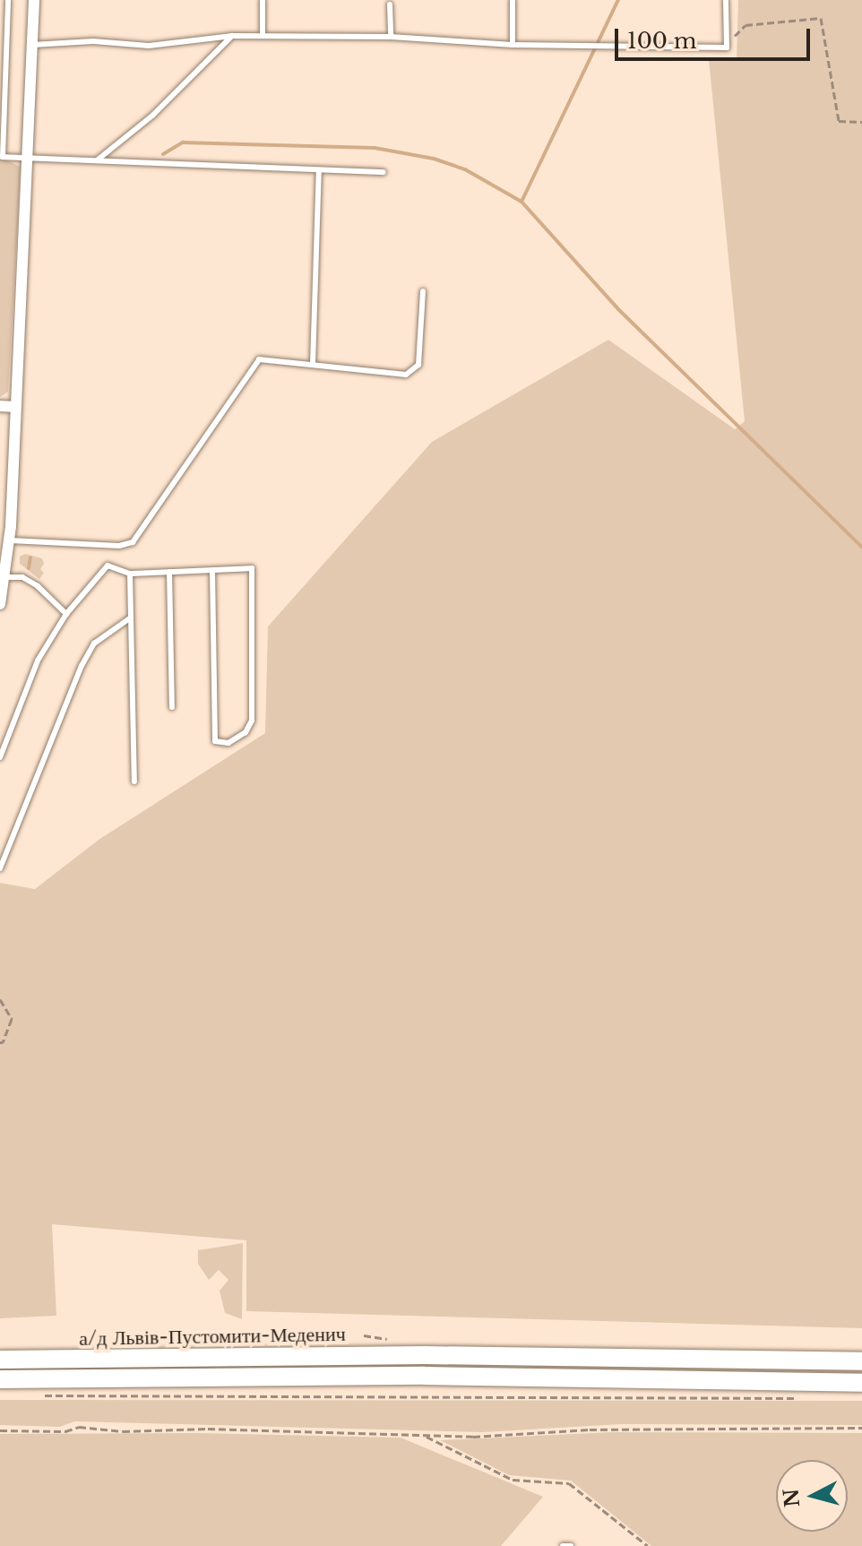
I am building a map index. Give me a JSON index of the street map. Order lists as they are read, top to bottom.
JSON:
{
  "streets": {
    "main road": ["а/д Львів-Пустомити-Меденич"]
  },
  "scale_bar": "100 m",
  "north": "left"
}
